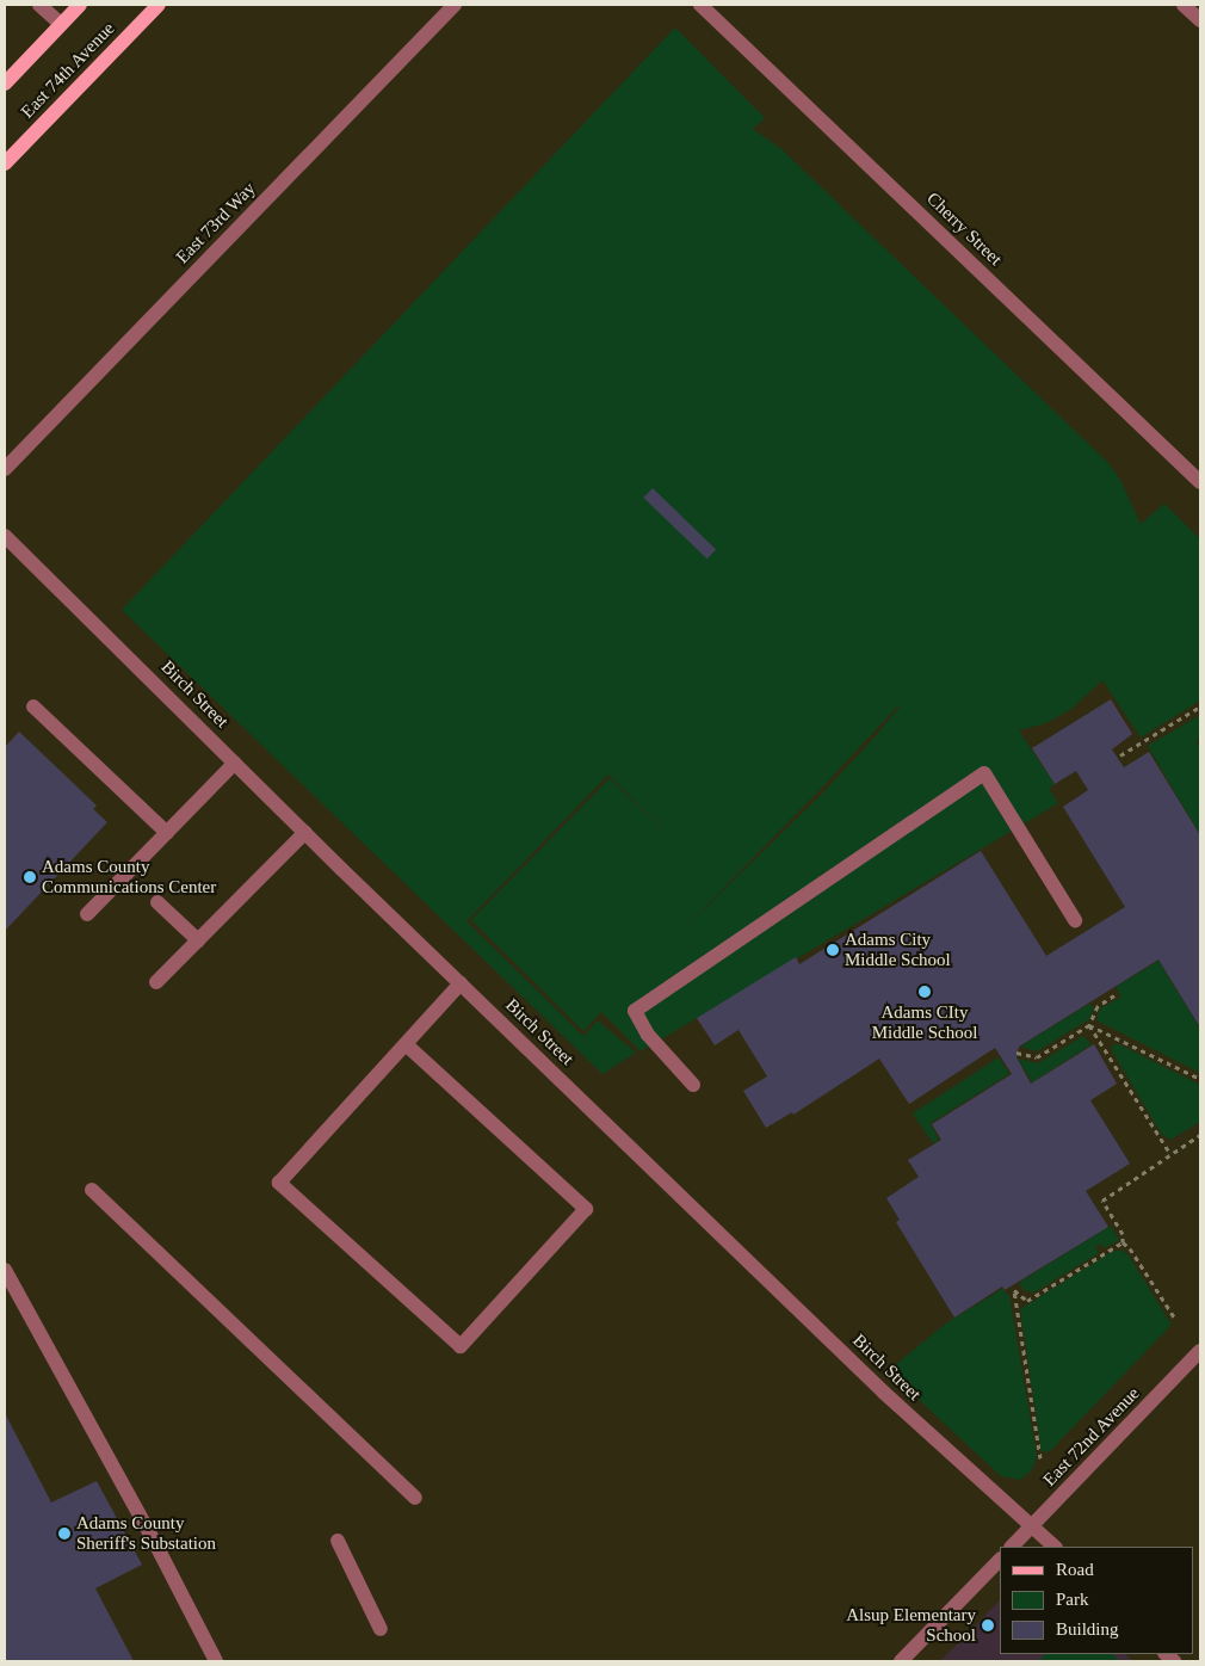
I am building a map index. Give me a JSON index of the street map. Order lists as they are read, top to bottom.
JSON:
{
  "streets": {
    "main road": ["East 74th Avenue"],
    "street": [
      "East 73rd Way",
      "Cherry Street",
      "Birch Street",
      "East 72nd Avenue"
    ]
  },
  "crossings": [
    ["Birch Street", "East 72nd Avenue"]
  ],
  "places": [
    "Adams County Communications Center",
    "Adams City Middle School",
    "Adams CIty Middle School",
    "Adams County Sheriff's Substation",
    "Alsup Elementary School"
  ],
  "legend": ["Road", "Park", "Building"]
}
